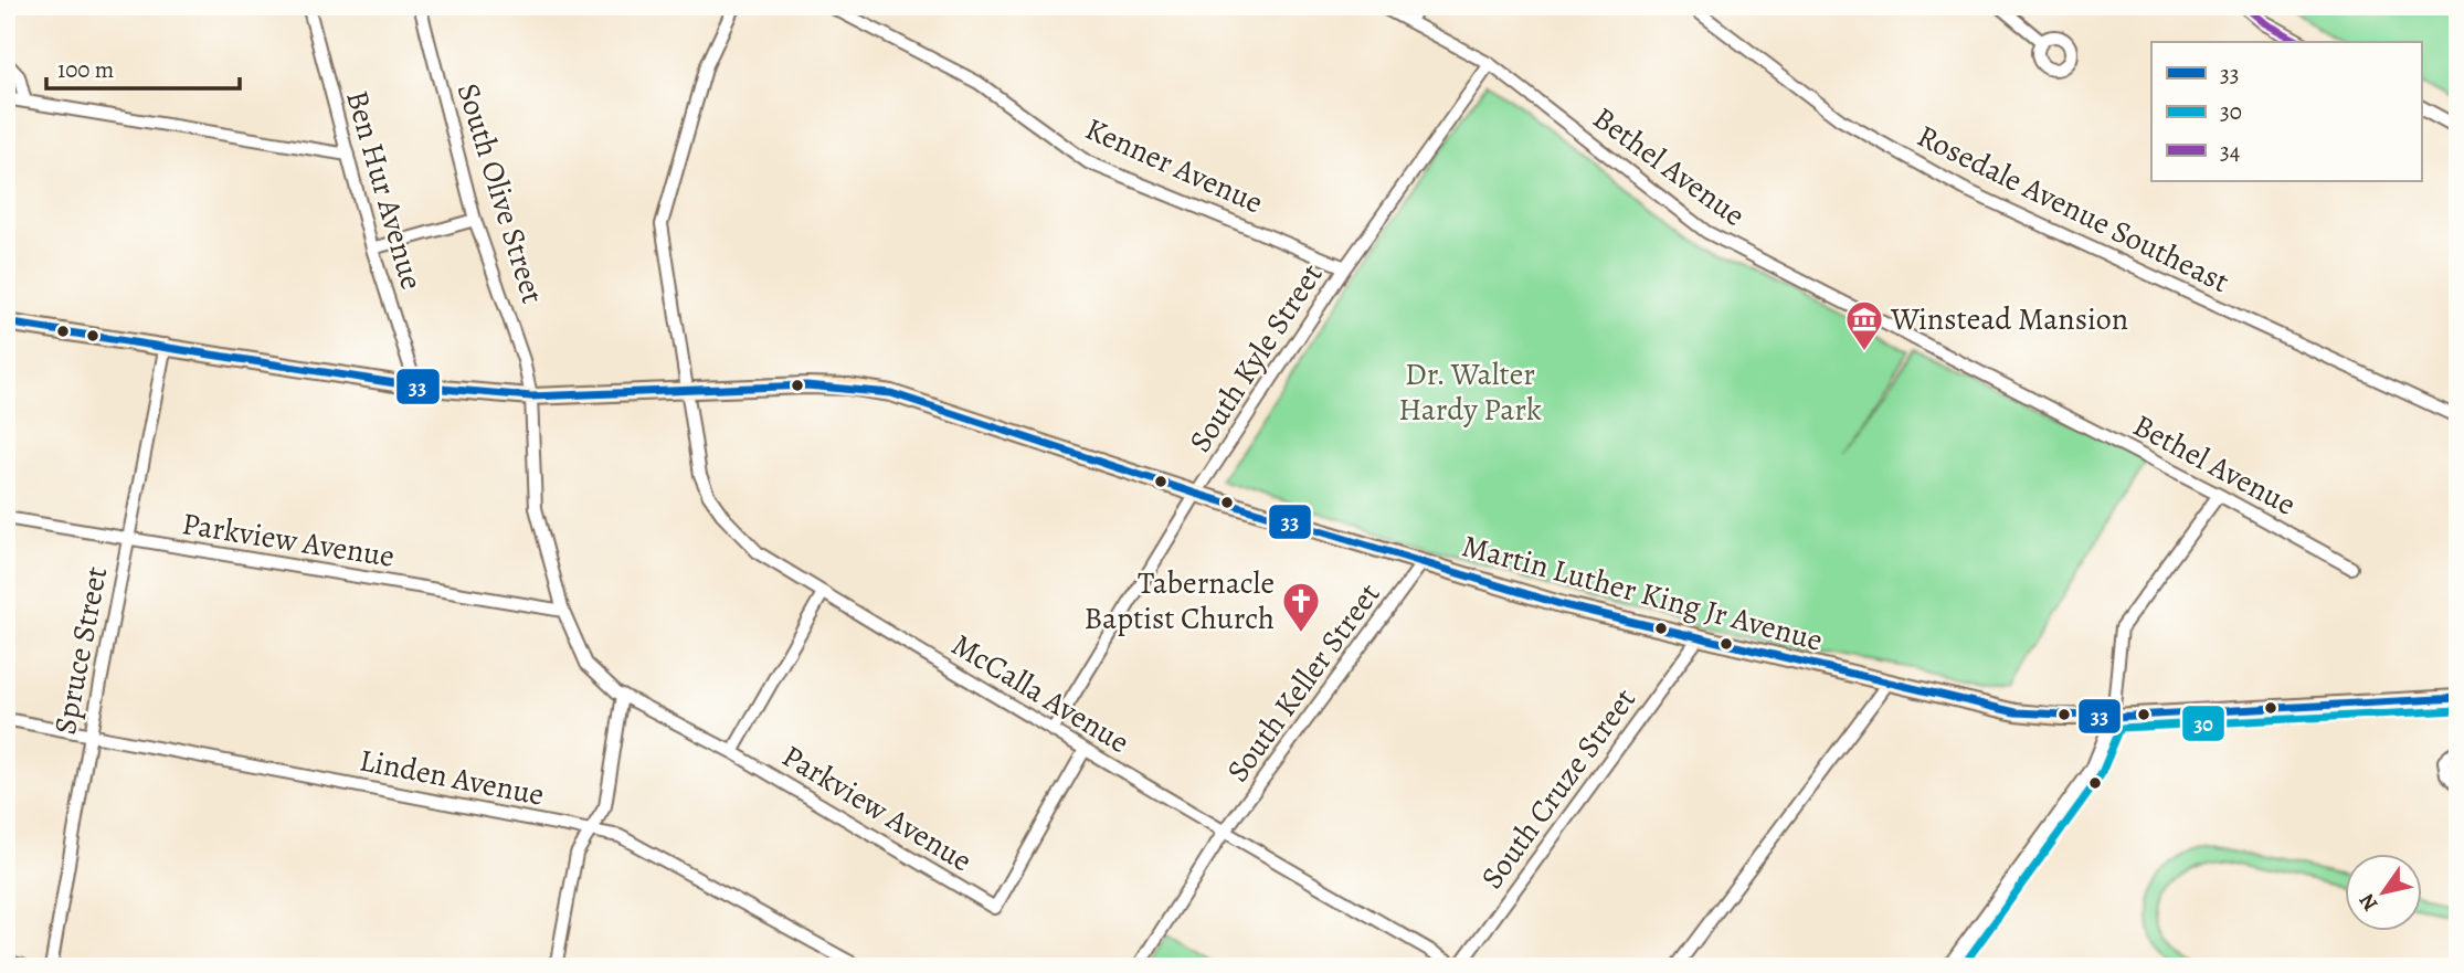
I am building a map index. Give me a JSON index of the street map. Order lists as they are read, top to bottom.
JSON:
{
  "streets": {
    "main road": ["Martin Luther King Jr Avenue"],
    "street": [
      "Kenner Avenue",
      "Bethel Avenue",
      "Ben Hur Avenue",
      "South Olive Street",
      "Rosedale Avenue Southeast",
      "South Kyle Street",
      "Parkview Avenue",
      "Spruce Street",
      "South Keller Street",
      "McCalla Avenue",
      "Linden Avenue",
      "South Cruze Street"
    ]
  },
  "crossings": [
    ["Kenner Avenue", "South Kyle Street"],
    ["Bethel Avenue", "South Kyle Street"],
    ["Ben Hur Avenue", "Martin Luther King Jr Avenue"],
    ["South Olive Street", "Parkview Avenue"],
    ["South Olive Street", "Martin Luther King Jr Avenue"],
    ["South Kyle Street", "Martin Luther King Jr Avenue"],
    ["South Kyle Street", "McCalla Avenue"],
    ["Parkview Avenue", "Martin Luther King Jr Avenue"],
    ["Parkview Avenue", "Spruce Street"],
    ["Parkview Avenue", "McCalla Avenue"],
    ["Martin Luther King Jr Avenue", "Spruce Street"],
    ["Martin Luther King Jr Avenue", "South Keller Street"],
    ["Martin Luther King Jr Avenue", "McCalla Avenue"],
    ["Martin Luther King Jr Avenue", "South Cruze Street"],
    ["Spruce Street", "Linden Avenue"],
    ["South Keller Street", "McCalla Avenue"],
    ["McCalla Avenue", "South Cruze Street"]
  ],
  "parks": ["Dr. Walter Hardy Park"],
  "places": {
    "museum": ["Winstead Mansion"],
    "church": ["Tabernacle Baptist Church"]
  },
  "lines": ["transit line 34", "transit line 33", "transit line 30"],
  "legend": ["33", "30", "34"],
  "scale_bar": "100 m",
  "north": "bottom left"
}
